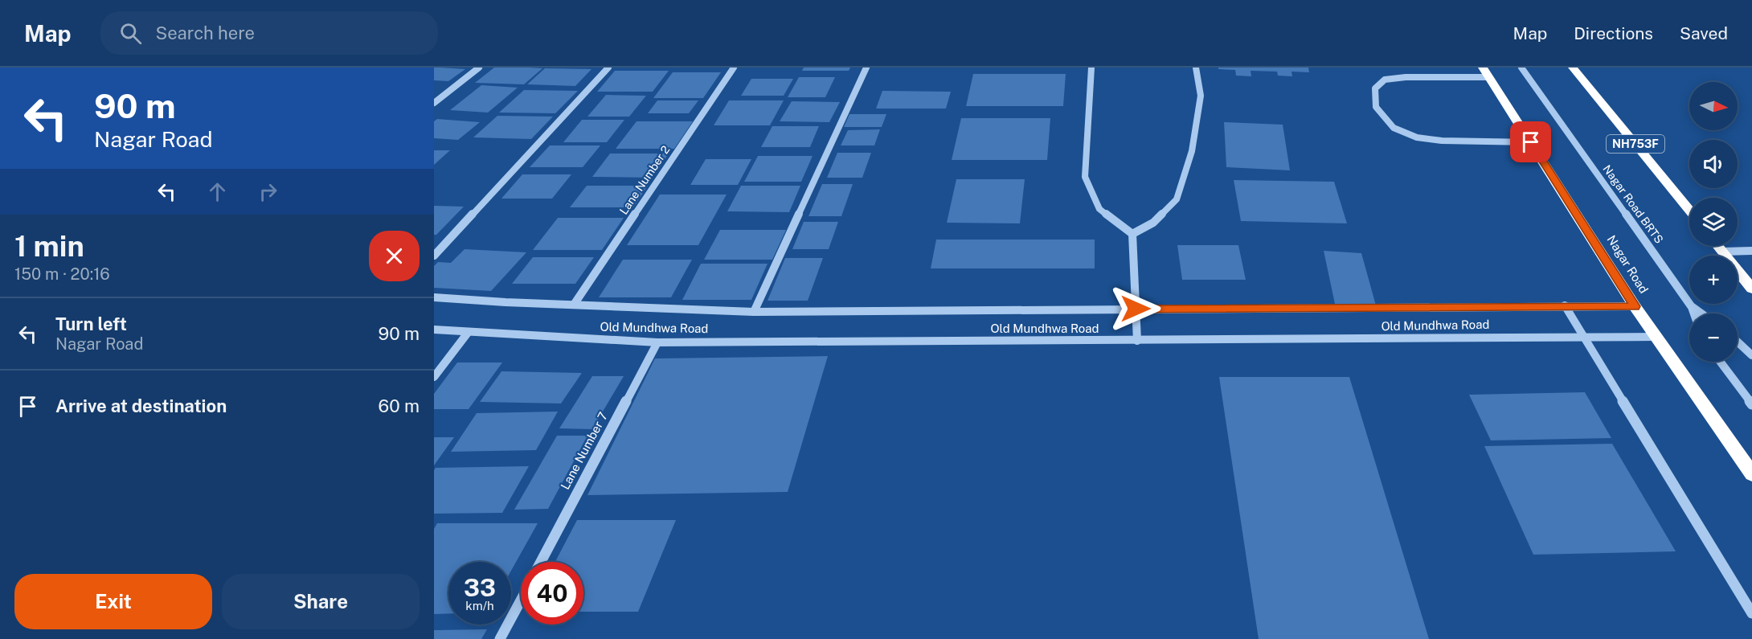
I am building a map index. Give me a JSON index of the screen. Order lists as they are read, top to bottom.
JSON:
{
  "streets": {
    "highway": ["NH753F", "Nagar Road"],
    "street": [
      "Lane Number 2",
      "Nagar Road BRTS",
      "Old Mundhwa Road",
      "Lane Number 7"
    ]
  },
  "crossings": [
    ["Lane Number 2", "Old Mundhwa Road"],
    ["Nagar Road", "Old Mundhwa Road"],
    ["Old Mundhwa Road", "Lane Number 7"]
  ],
  "north": "right",
  "page": {
    "header": "Map",
    "search": "Search here",
    "nav": ["Map", "Directions", "Saved"],
    "turn": ["90 m", "Nagar Road"],
    "map_buttons": ["+", "−"],
    "heading": ["1 min", "150 m · 20:16"],
    "list": [
      {
        "name": "Turn left",
        "note": "Nagar Road",
        "value": "90 m"
      },
      {
        "name": "Arrive at destination",
        "value": "60 m"
      }
    ],
    "speed": "33 km/h",
    "limit": "40",
    "buttons": ["Exit", "Share"]
  }
}
